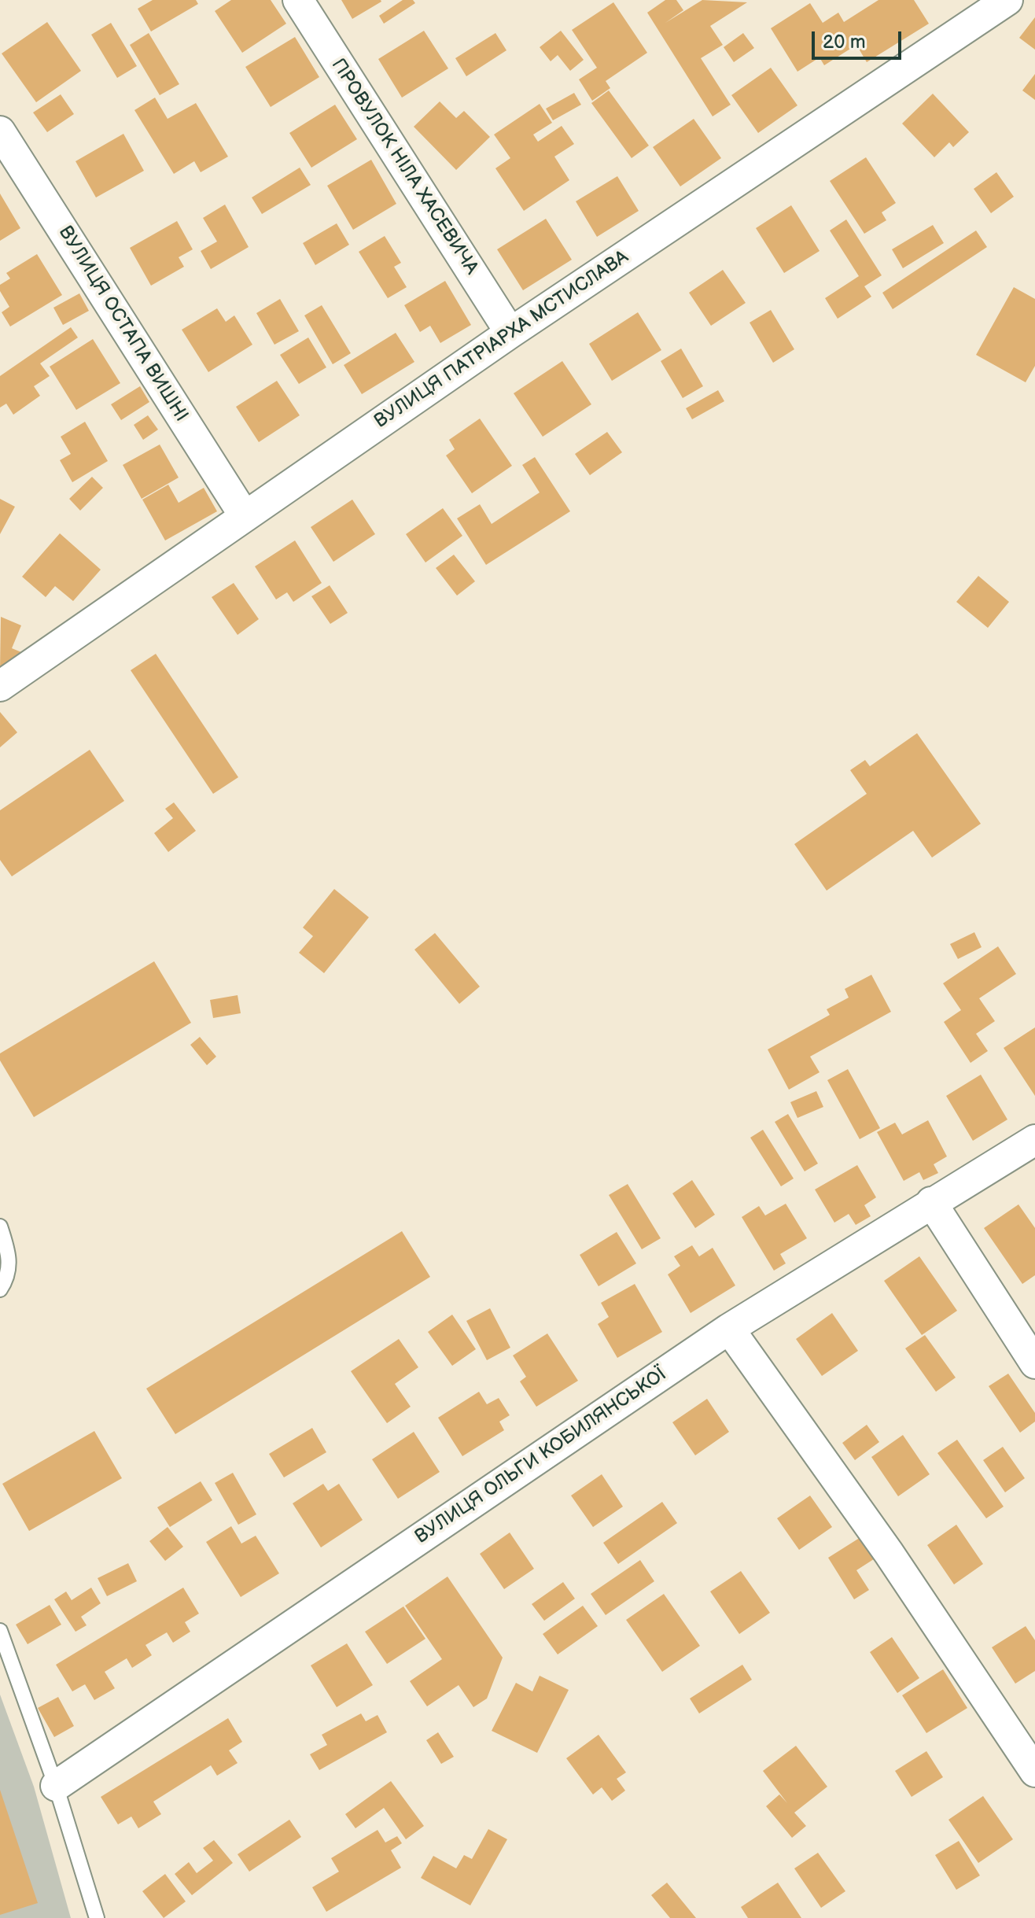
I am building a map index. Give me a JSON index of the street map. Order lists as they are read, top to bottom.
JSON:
{
  "streets": {
    "street": [
      "ПРОВУЛОК НІЛА ХАСЕВИЧА",
      "ВУЛИЦЯ ОСТАПА ВИШНІ",
      "ВУЛИЦЯ ПАТРІАРХА МСТИСЛАВА",
      "ВУЛИЦЯ ОЛЬГИ КОБИЛЯНСЬКОЇ"
    ]
  },
  "crossings": [
    ["ПРОВУЛОК НІЛА ХАСЕВИЧА", "ВУЛИЦЯ ПАТРІАРХА МСТИСЛАВА"],
    ["ВУЛИЦЯ ОСТАПА ВИШНІ", "ВУЛИЦЯ ПАТРІАРХА МСТИСЛАВА"]
  ],
  "scale_bar": "20 m"
}
